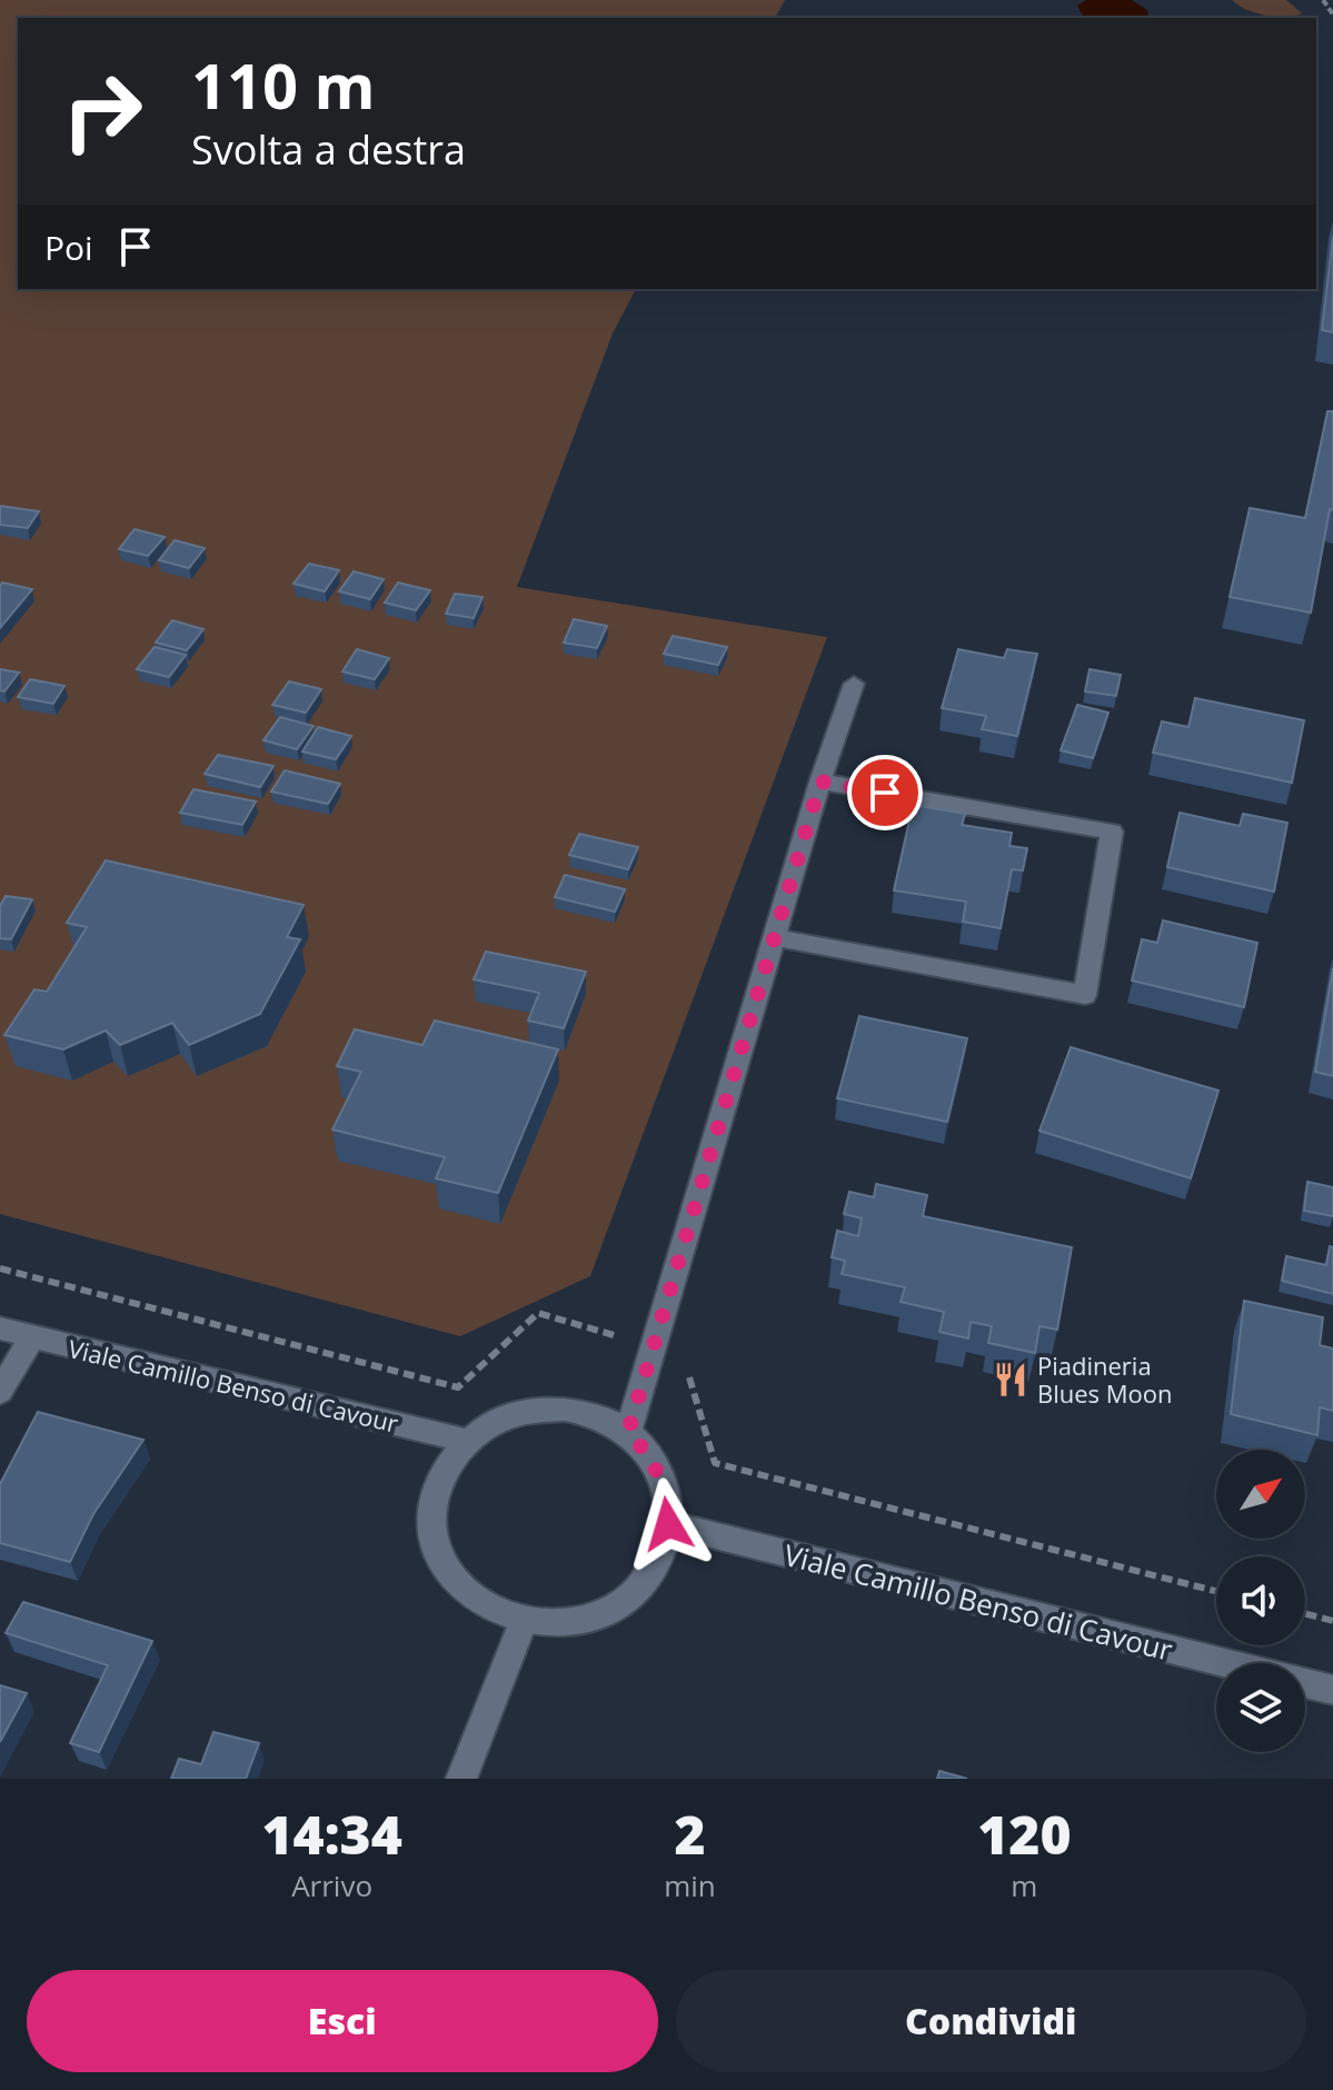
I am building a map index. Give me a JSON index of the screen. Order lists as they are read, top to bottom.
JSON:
{
  "streets": {
    "street": ["Viale Camillo Benso di Cavour"]
  },
  "places": {
    "restaurant": ["Piadineria Blues Moon"]
  },
  "north": "top right",
  "page": {
    "turn": ["110 m", "Svolta a destra"],
    "then": "Poi",
    "eta": [
      "14:34",
      "Arrivo",
      "2",
      "min",
      "120",
      "m"
    ],
    "buttons": ["Esci", "Condividi"]
  }
}
